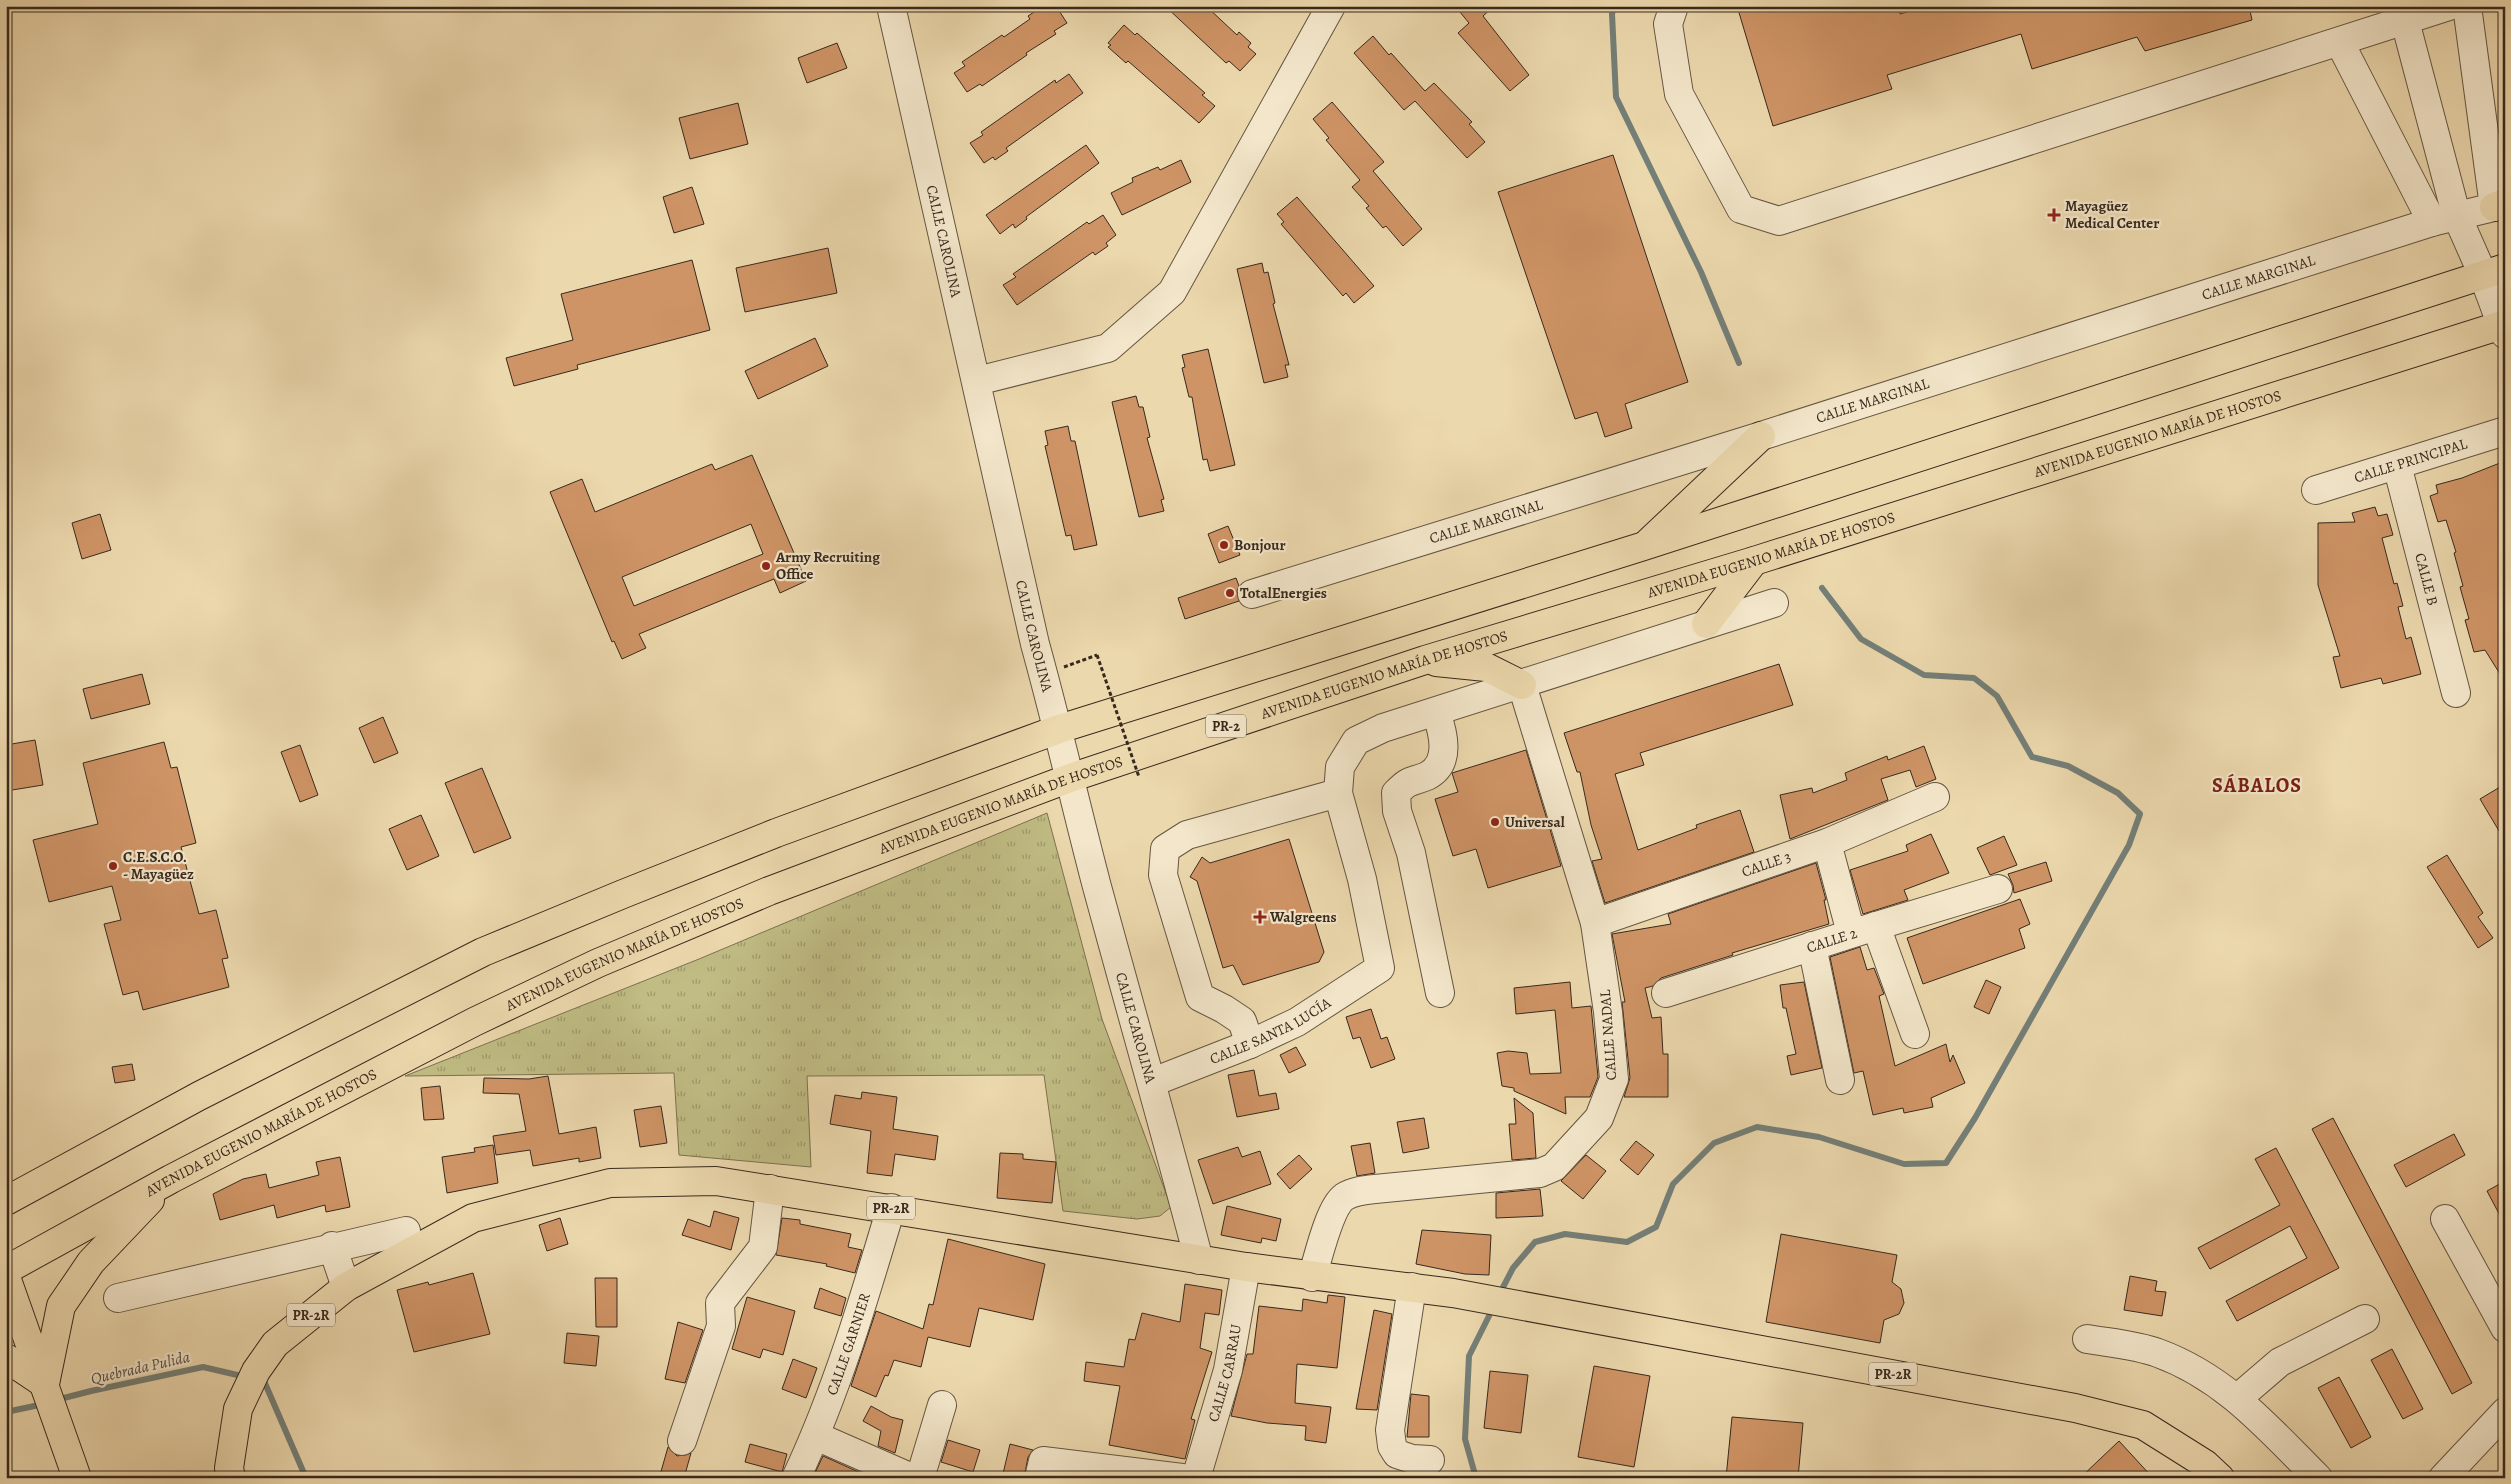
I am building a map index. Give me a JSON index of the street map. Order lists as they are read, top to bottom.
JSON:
{
  "streets": {
    "main road": ["AVENIDA EUGENIO MARÍA DE HOSTOS", "PR-2", "PR-2R"],
    "street": [
      "CALLE CAROLINA",
      "CALLE MARGINAL",
      "CALLE PRINCIPAL",
      "CALLE B",
      "CALLE 3",
      "CALLE 2",
      "CALLE SANTA LUCÍA",
      "CALLE NADAL",
      "CALLE GARNIER",
      "CALLE CARRAU"
    ]
  },
  "crossings": [
    ["CALLE CAROLINA", "AVENIDA EUGENIO MARÍA DE HOSTOS"],
    ["CALLE CAROLINA", "CALLE SANTA LUCÍA"],
    ["CALLE CAROLINA", "PR-2R"],
    ["CALLE PRINCIPAL", "CALLE B"],
    ["CALLE 3", "CALLE NADAL"],
    ["CALLE NADAL", "PR-2R"],
    ["PR-2R", "CALLE GARNIER"],
    ["PR-2R", "CALLE CARRAU"]
  ],
  "districts": ["SÁBALOS"],
  "water": ["Quebrada Pulida"],
  "places": {
    "health": ["Mayagüez Medical Center", "Walgreens"],
    "other": [
      "Bonjour",
      "Army Recruiting Office",
      "TotalEnergies",
      "Universal",
      "C.E.S.C.O. - Mayagüez"
    ]
  }
}
